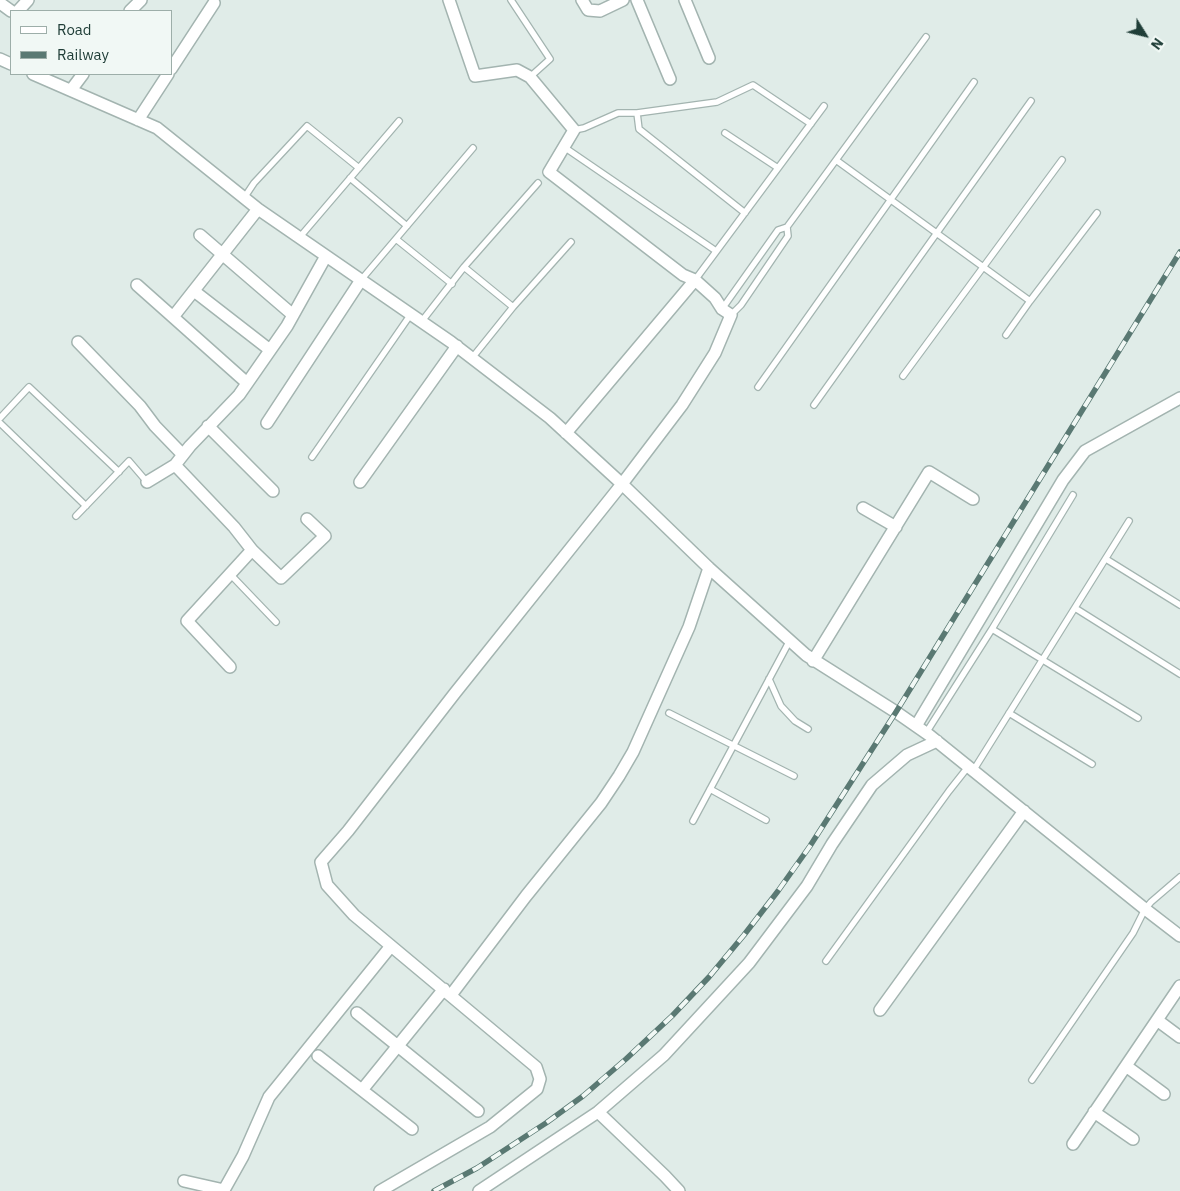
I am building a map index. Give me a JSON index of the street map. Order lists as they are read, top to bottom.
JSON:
{
  "legend": ["Road", "Railway"],
  "north": "bottom right"
}
